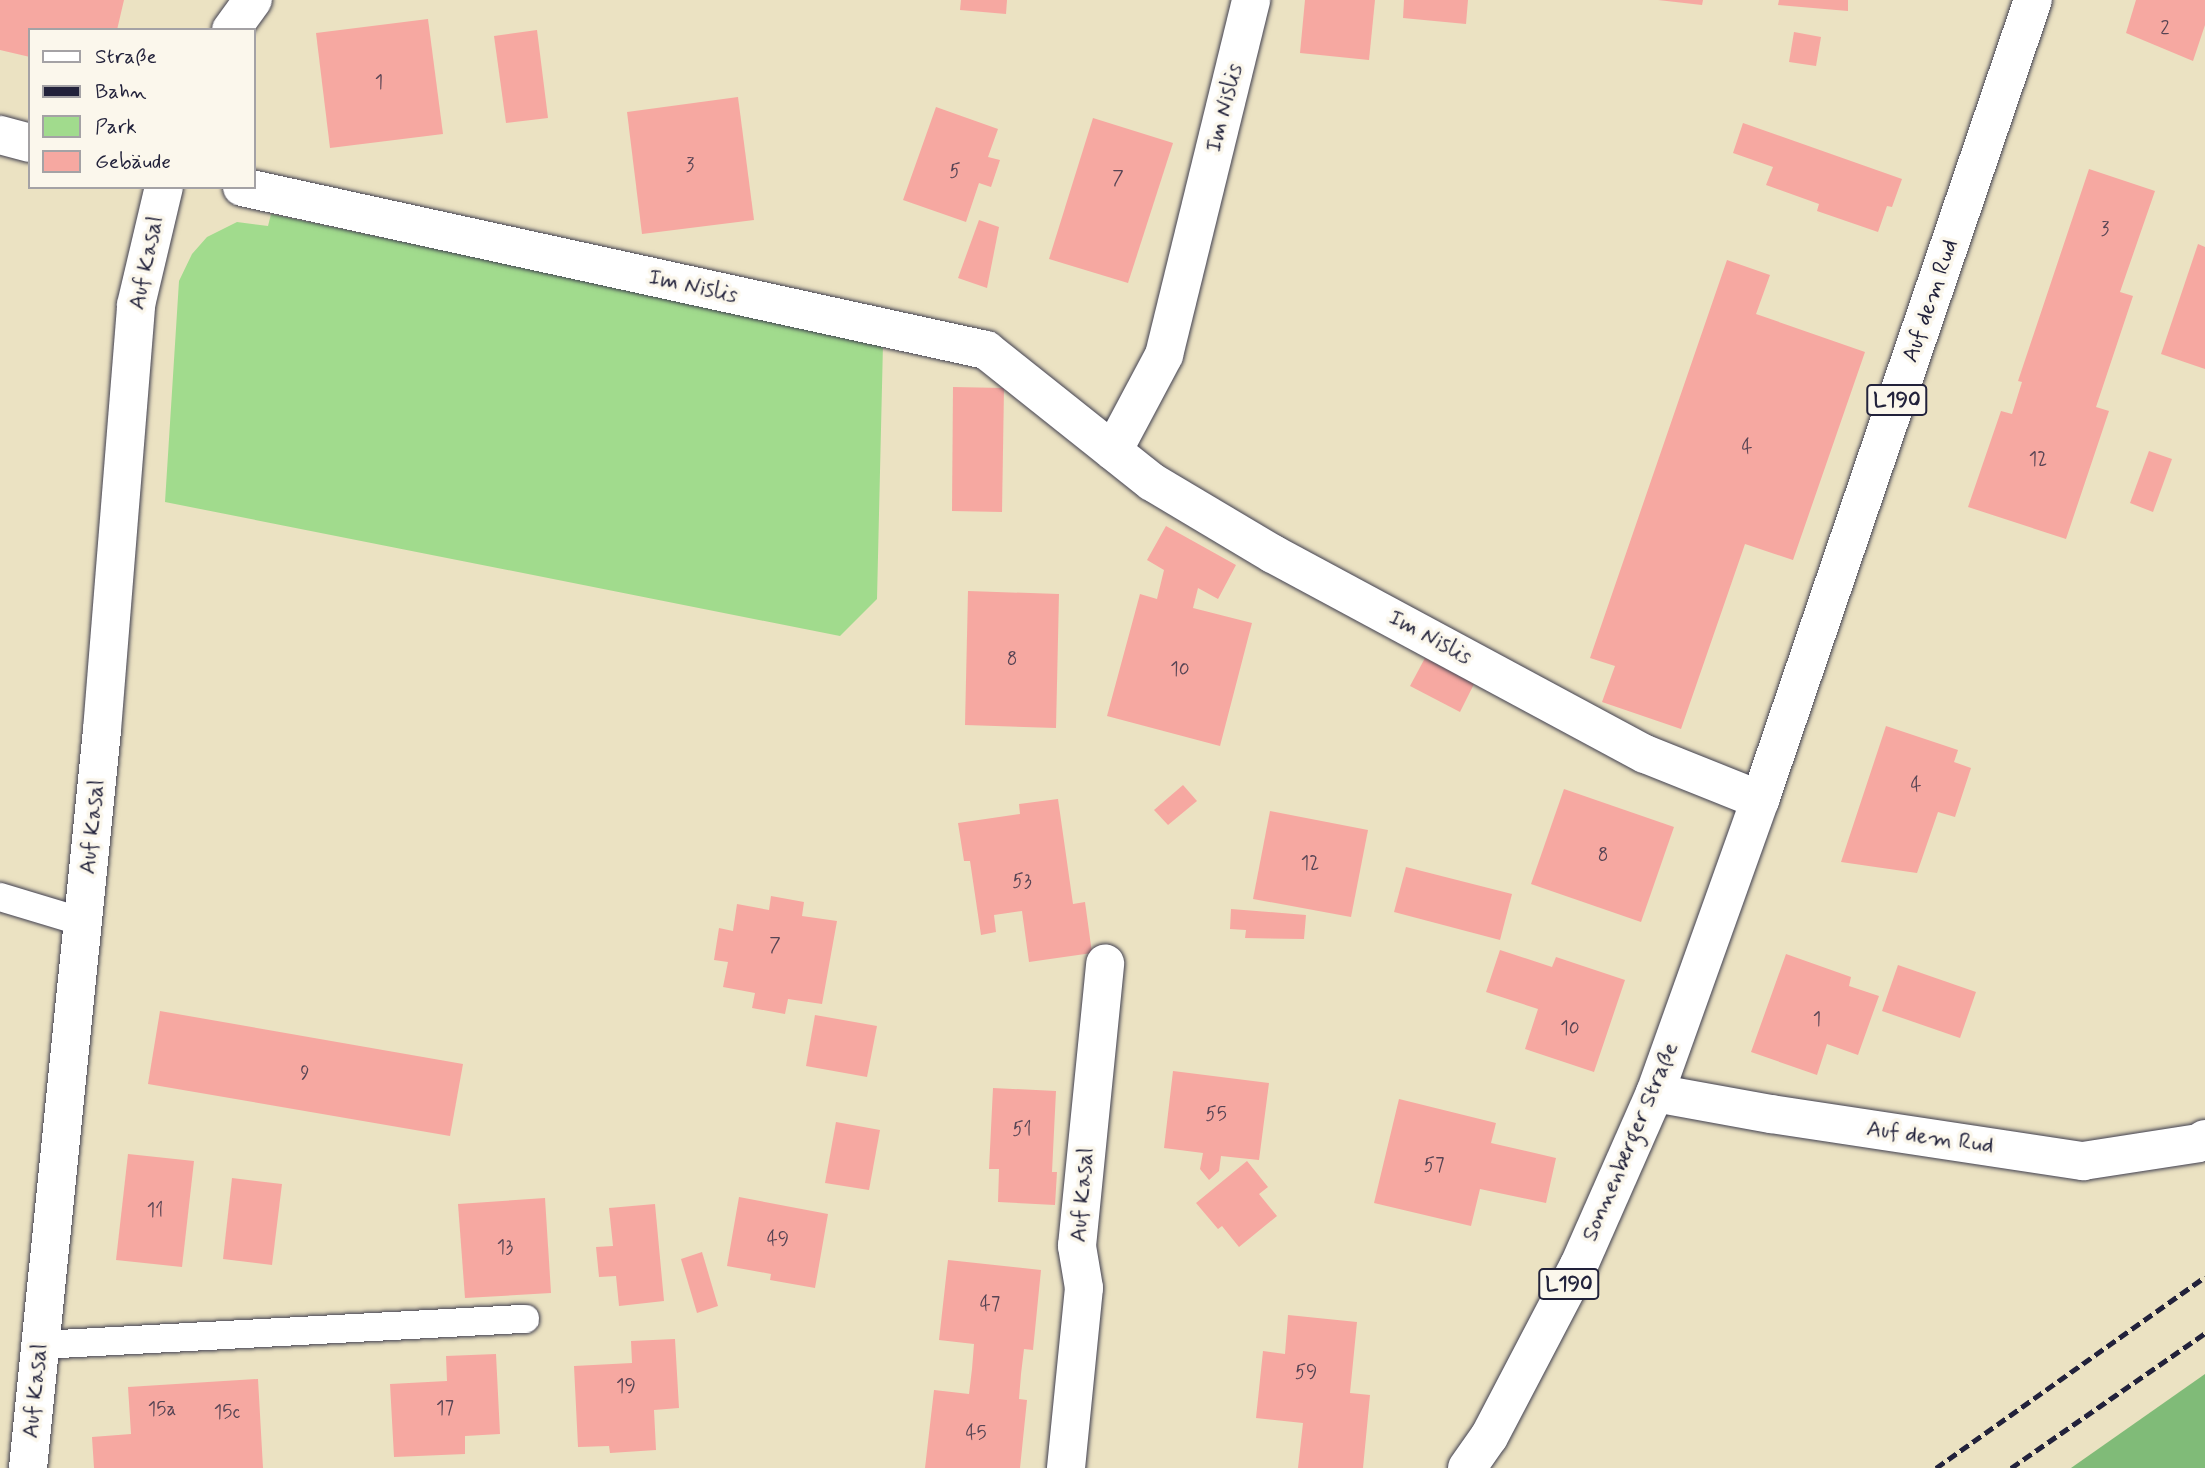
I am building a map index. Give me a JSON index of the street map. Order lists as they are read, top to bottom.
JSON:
{
  "streets": {
    "street": [
      "Im Nislis",
      "Auf Kasal",
      "Auf dem Rud",
      "L190",
      "Sonnenberger Straße"
    ]
  },
  "crossings": [
    ["Im Nislis", "Auf dem Rud"],
    ["Im Nislis", "Sonnenberger Straße"],
    ["Auf dem Rud", "Sonnenberger Straße"]
  ],
  "house_numbers": [
    "2",
    "1",
    "3",
    "5",
    "7",
    "3",
    "4",
    "12",
    "8",
    "10",
    "4",
    "8",
    "12",
    "53",
    "7",
    "1",
    "10",
    "9",
    "55",
    "51",
    "57",
    "11",
    "49",
    "13",
    "47",
    "59",
    "19",
    "17",
    "15a",
    "15c",
    "45"
  ],
  "legend": [
    "Straße",
    "Bahn",
    "Park",
    "Gebäude"
  ]
}
